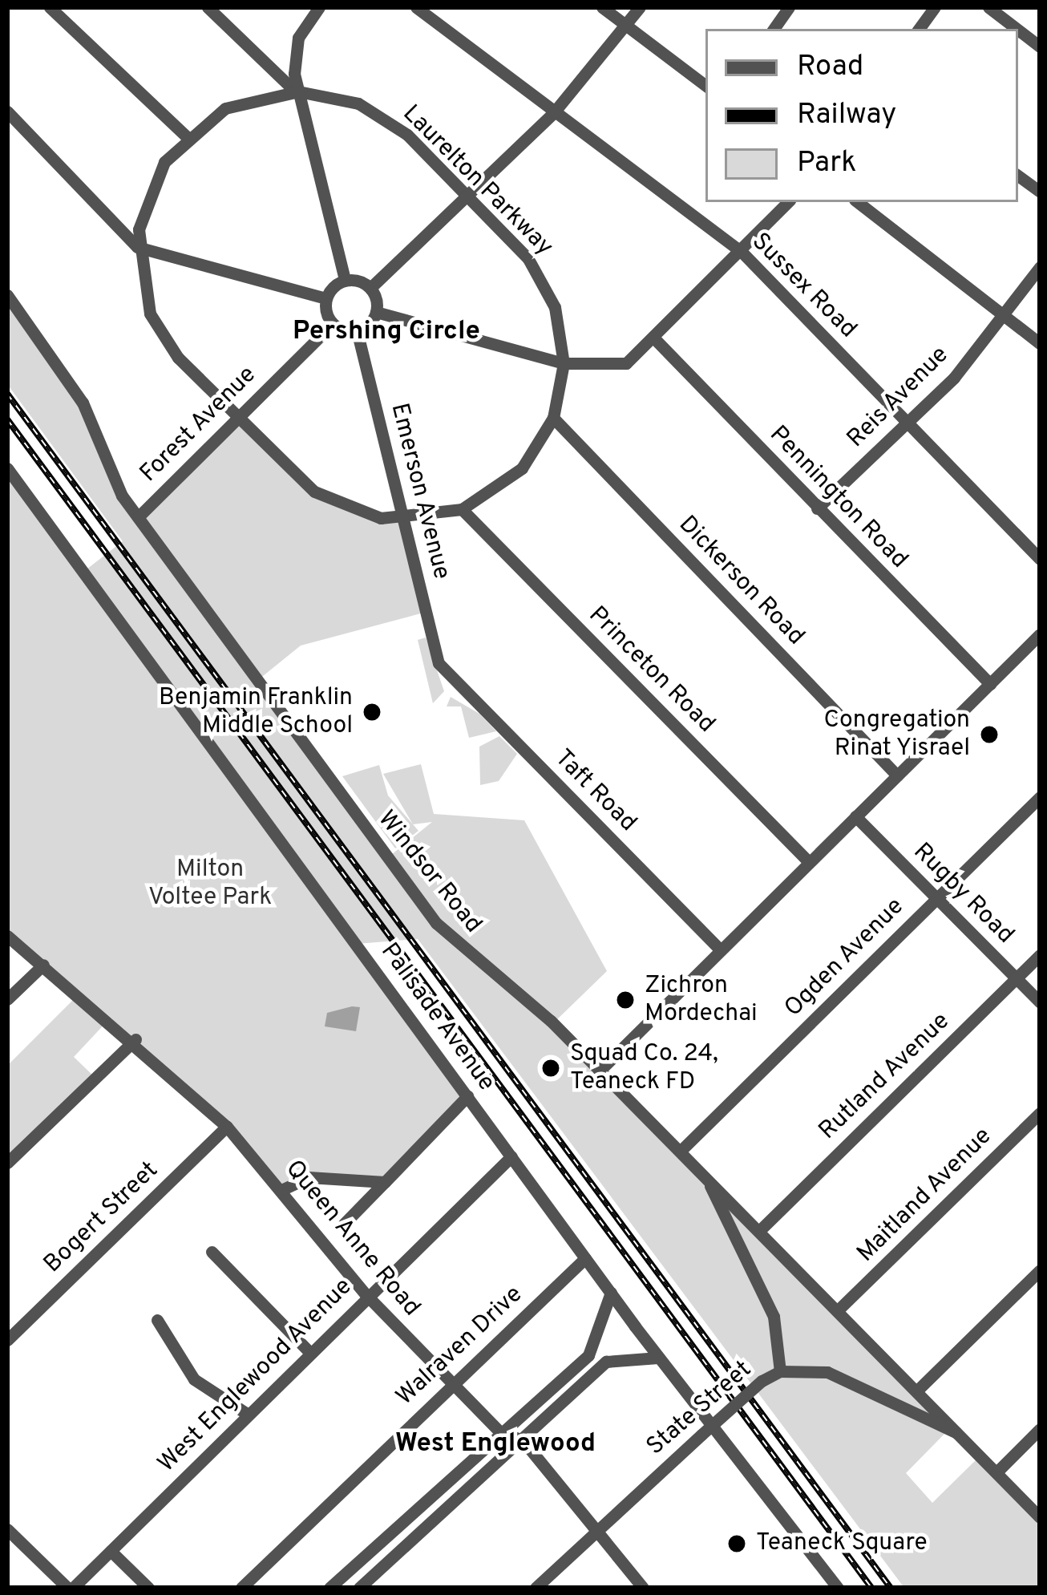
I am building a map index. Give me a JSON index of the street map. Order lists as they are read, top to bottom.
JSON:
{
  "streets": {
    "street": [
      "Laurelton Parkway",
      "Sussex Road",
      "Reis Avenue",
      "Forest Avenue",
      "Emerson Avenue",
      "Pennington Road",
      "Dickerson Road",
      "Princeton Road",
      "Taft Road",
      "Windsor Road",
      "Rugby Road",
      "Ogden Avenue",
      "Palisade Avenue",
      "Rutland Avenue",
      "Maitland Avenue",
      "Bogert Street",
      "Queen Anne Road",
      "Walraven Drive",
      "West Englewood Avenue",
      "State Street"
    ]
  },
  "crossings": [
    ["Laurelton Parkway", "Dickerson Road"],
    ["Sussex Road", "Reis Avenue"],
    ["Reis Avenue", "Pennington Road"],
    ["Forest Avenue", "Emerson Avenue"],
    ["Forest Avenue", "Windsor Road"],
    ["Emerson Avenue", "Taft Road"],
    ["Windsor Road", "Ogden Avenue"],
    ["Windsor Road", "Rutland Avenue"],
    ["Windsor Road", "Maitland Avenue"],
    ["Windsor Road", "State Street"],
    ["Rugby Road", "Ogden Avenue"],
    ["Rugby Road", "Rutland Avenue"],
    ["Palisade Avenue", "Walraven Drive"],
    ["Palisade Avenue", "West Englewood Avenue"],
    ["Bogert Street", "Queen Anne Road"],
    ["Queen Anne Road", "Walraven Drive"],
    ["Queen Anne Road", "West Englewood Avenue"]
  ],
  "districts": ["Pershing Circle", "West Englewood"],
  "parks": ["Milton Voltee Park"],
  "places": [
    "Benjamin Franklin Middle School",
    "Congregation Rinat Yisrael",
    "Zichron Mordechai",
    "Squad Co. 24, Teaneck FD",
    "Teaneck Square"
  ],
  "legend": ["Road", "Railway", "Park"]
}
